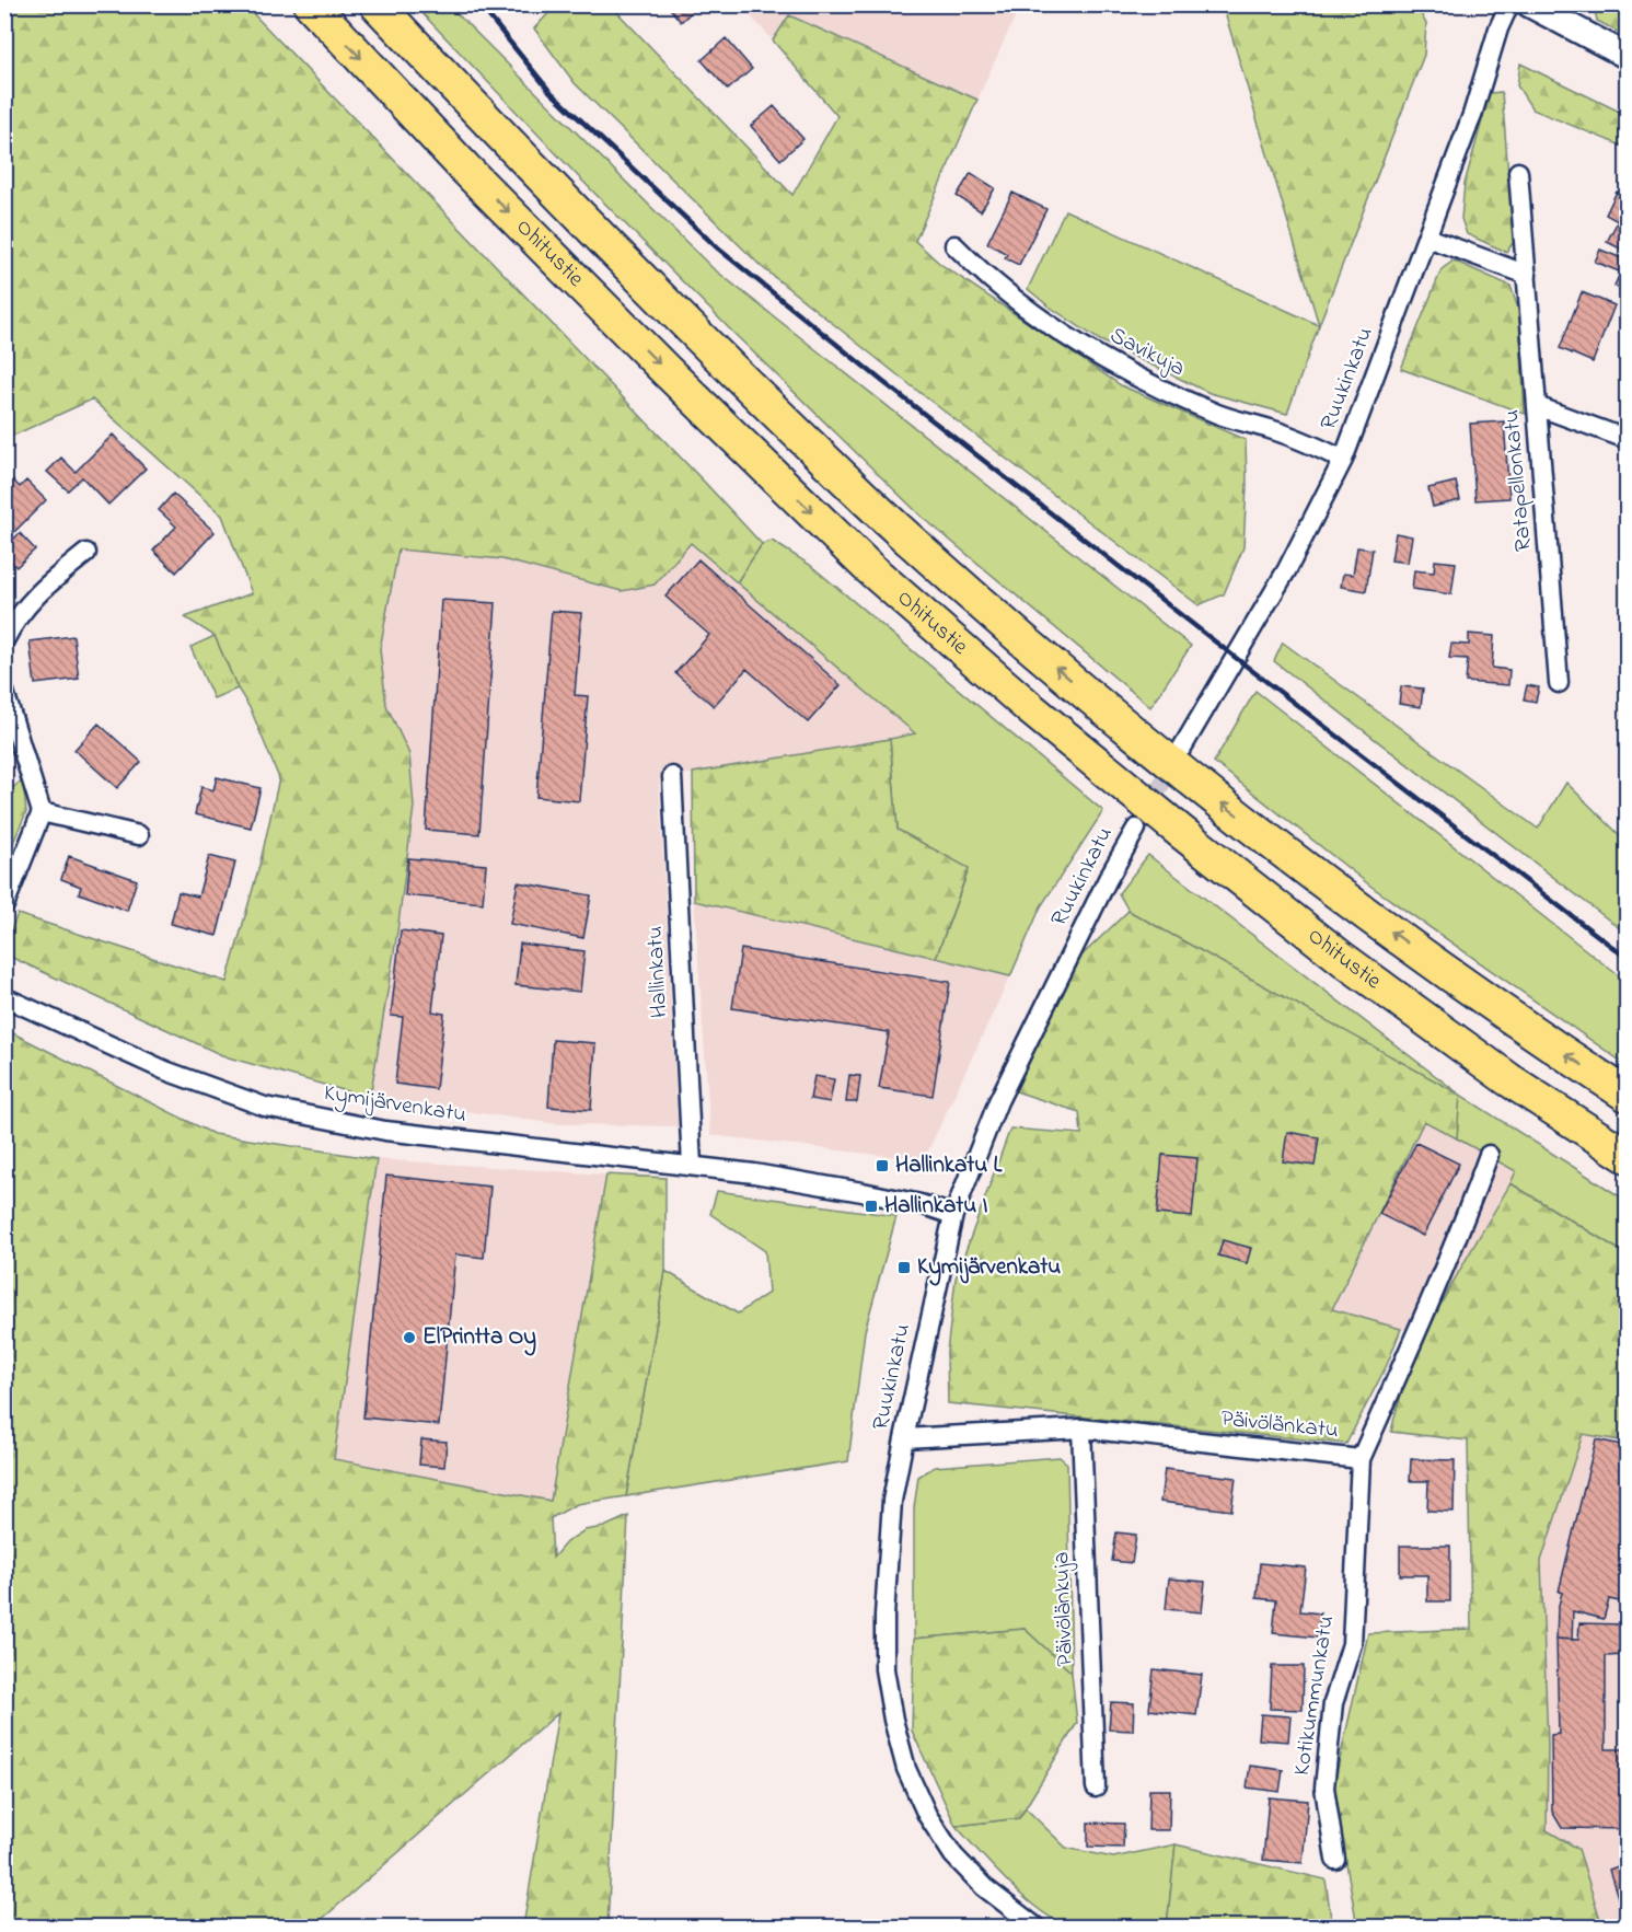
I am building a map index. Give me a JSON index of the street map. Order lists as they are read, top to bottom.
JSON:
{
  "streets": {
    "highway": ["Ohitustie"],
    "street": [
      "Savikuja",
      "Ruukinkatu",
      "Ratapellonkatu",
      "Hallinkatu",
      "Kymijärvenkatu",
      "Päivölänkatu",
      "Päivölänkuja",
      "Kotikummunkatu"
    ]
  },
  "crossings": [
    ["Savikuja", "Ruukinkatu"],
    ["Ruukinkatu", "Kymijärvenkatu"],
    ["Ruukinkatu", "Päivölänkatu"],
    ["Hallinkatu", "Kymijärvenkatu"],
    ["Päivölänkatu", "Päivölänkuja"],
    ["Päivölänkatu", "Kotikummunkatu"]
  ],
  "places": {
    "transit": ["Hallinkatu L", "Hallinkatu I", "Kymijärvenkatu"],
    "other": ["ElPrintta Oy"]
  }
}
